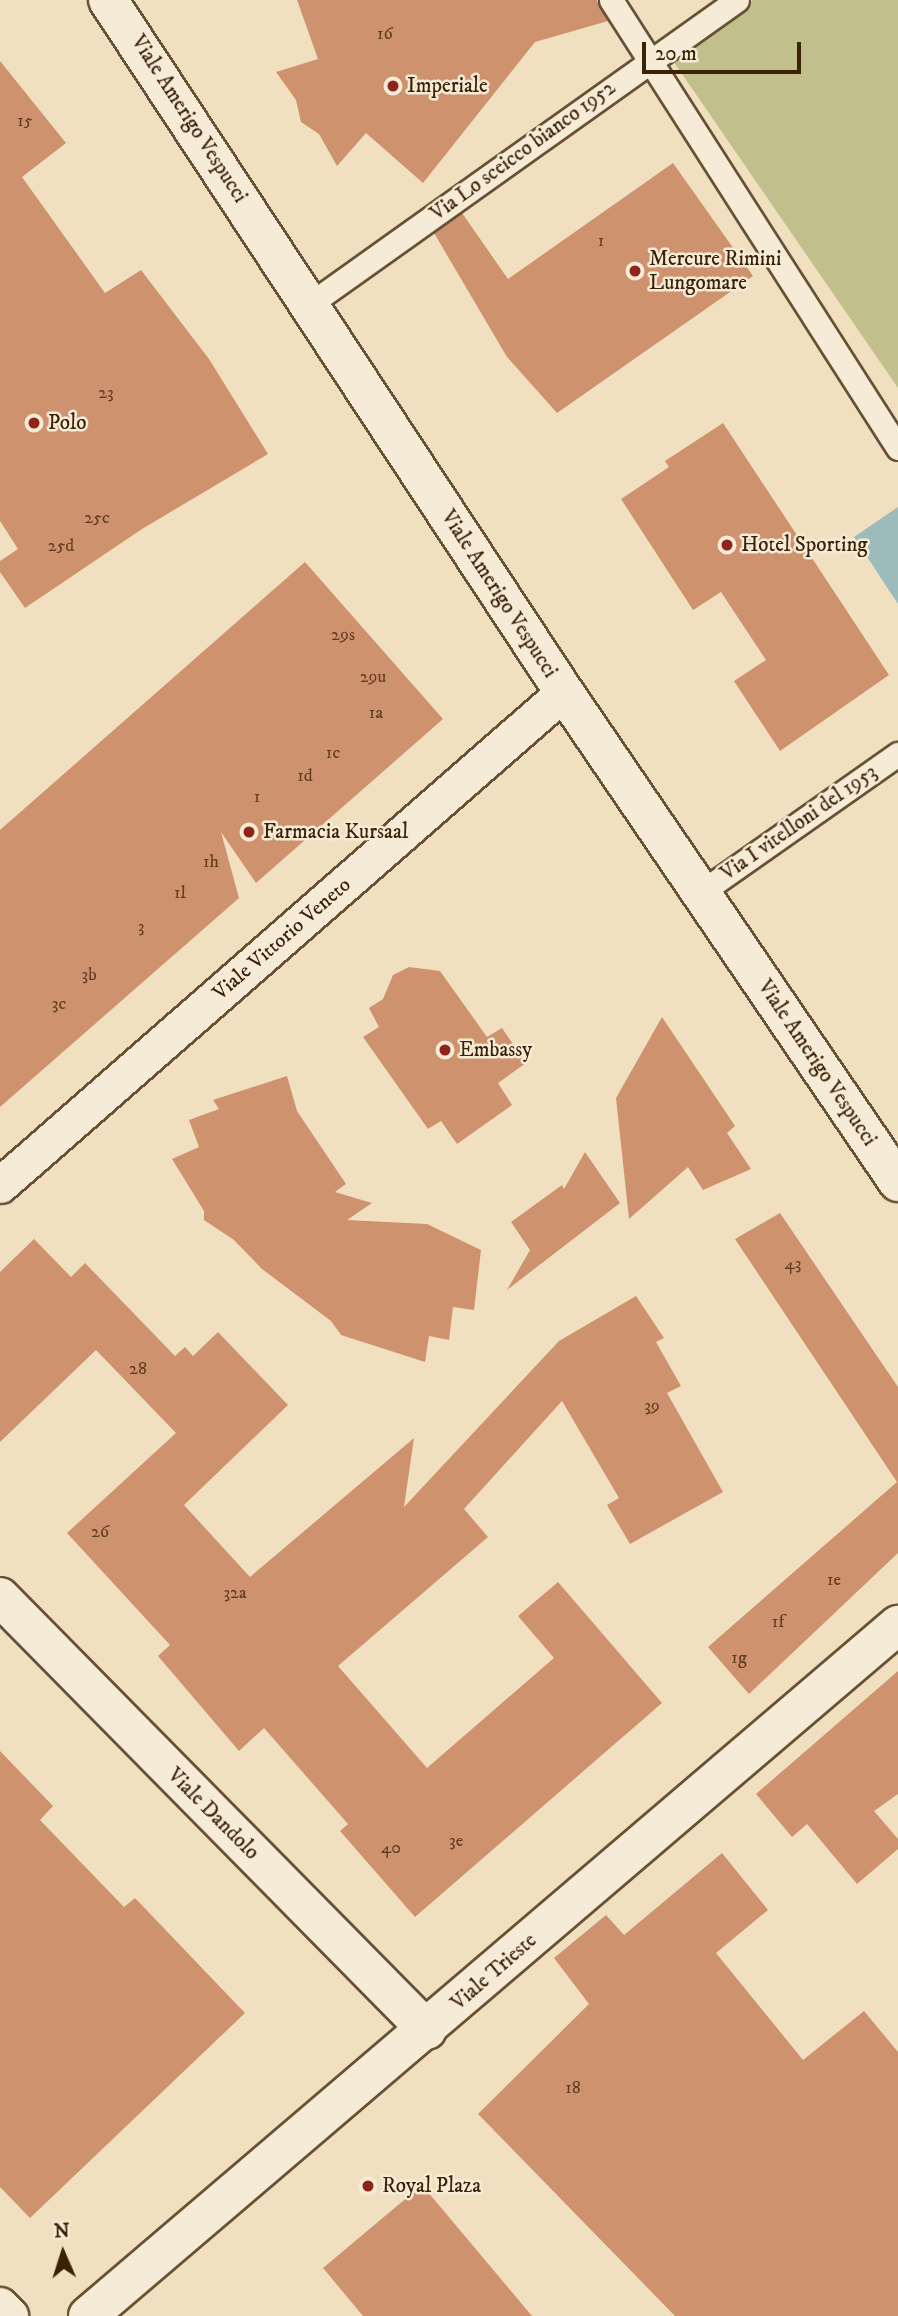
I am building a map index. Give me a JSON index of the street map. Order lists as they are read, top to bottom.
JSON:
{
  "streets": {
    "street": [
      "Viale Amerigo Vespucci",
      "Viale Vittorio Veneto",
      "Viale Dandolo",
      "Viale Trieste"
    ],
    "lane": ["Via Lo sceicco bianco 1952", "Via I vitelloni del 1953"]
  },
  "crossings": [
    ["Viale Amerigo Vespucci", "Via Lo sceicco bianco 1952"],
    ["Viale Amerigo Vespucci", "Via I vitelloni del 1953"],
    ["Viale Amerigo Vespucci", "Viale Vittorio Veneto"],
    ["Viale Dandolo", "Viale Trieste"]
  ],
  "places": [
    "Imperiale",
    "Mercure Rimini Lungomare",
    "Polo",
    "Hotel Sporting",
    "Farmacia Kursaal",
    "Embassy",
    "Royal Plaza"
  ],
  "house_numbers": [
    "16",
    "15",
    "1",
    "23",
    "25c",
    "25d",
    "29s",
    "29u",
    "1a",
    "1c",
    "1d",
    "1",
    "1h",
    "1l",
    "3",
    "3b",
    "3c",
    "43",
    "28",
    "39",
    "26",
    "1e",
    "32a",
    "1f",
    "1g",
    "3e",
    "40",
    "18"
  ],
  "scale_bar": "20 m",
  "north": "top"
}
